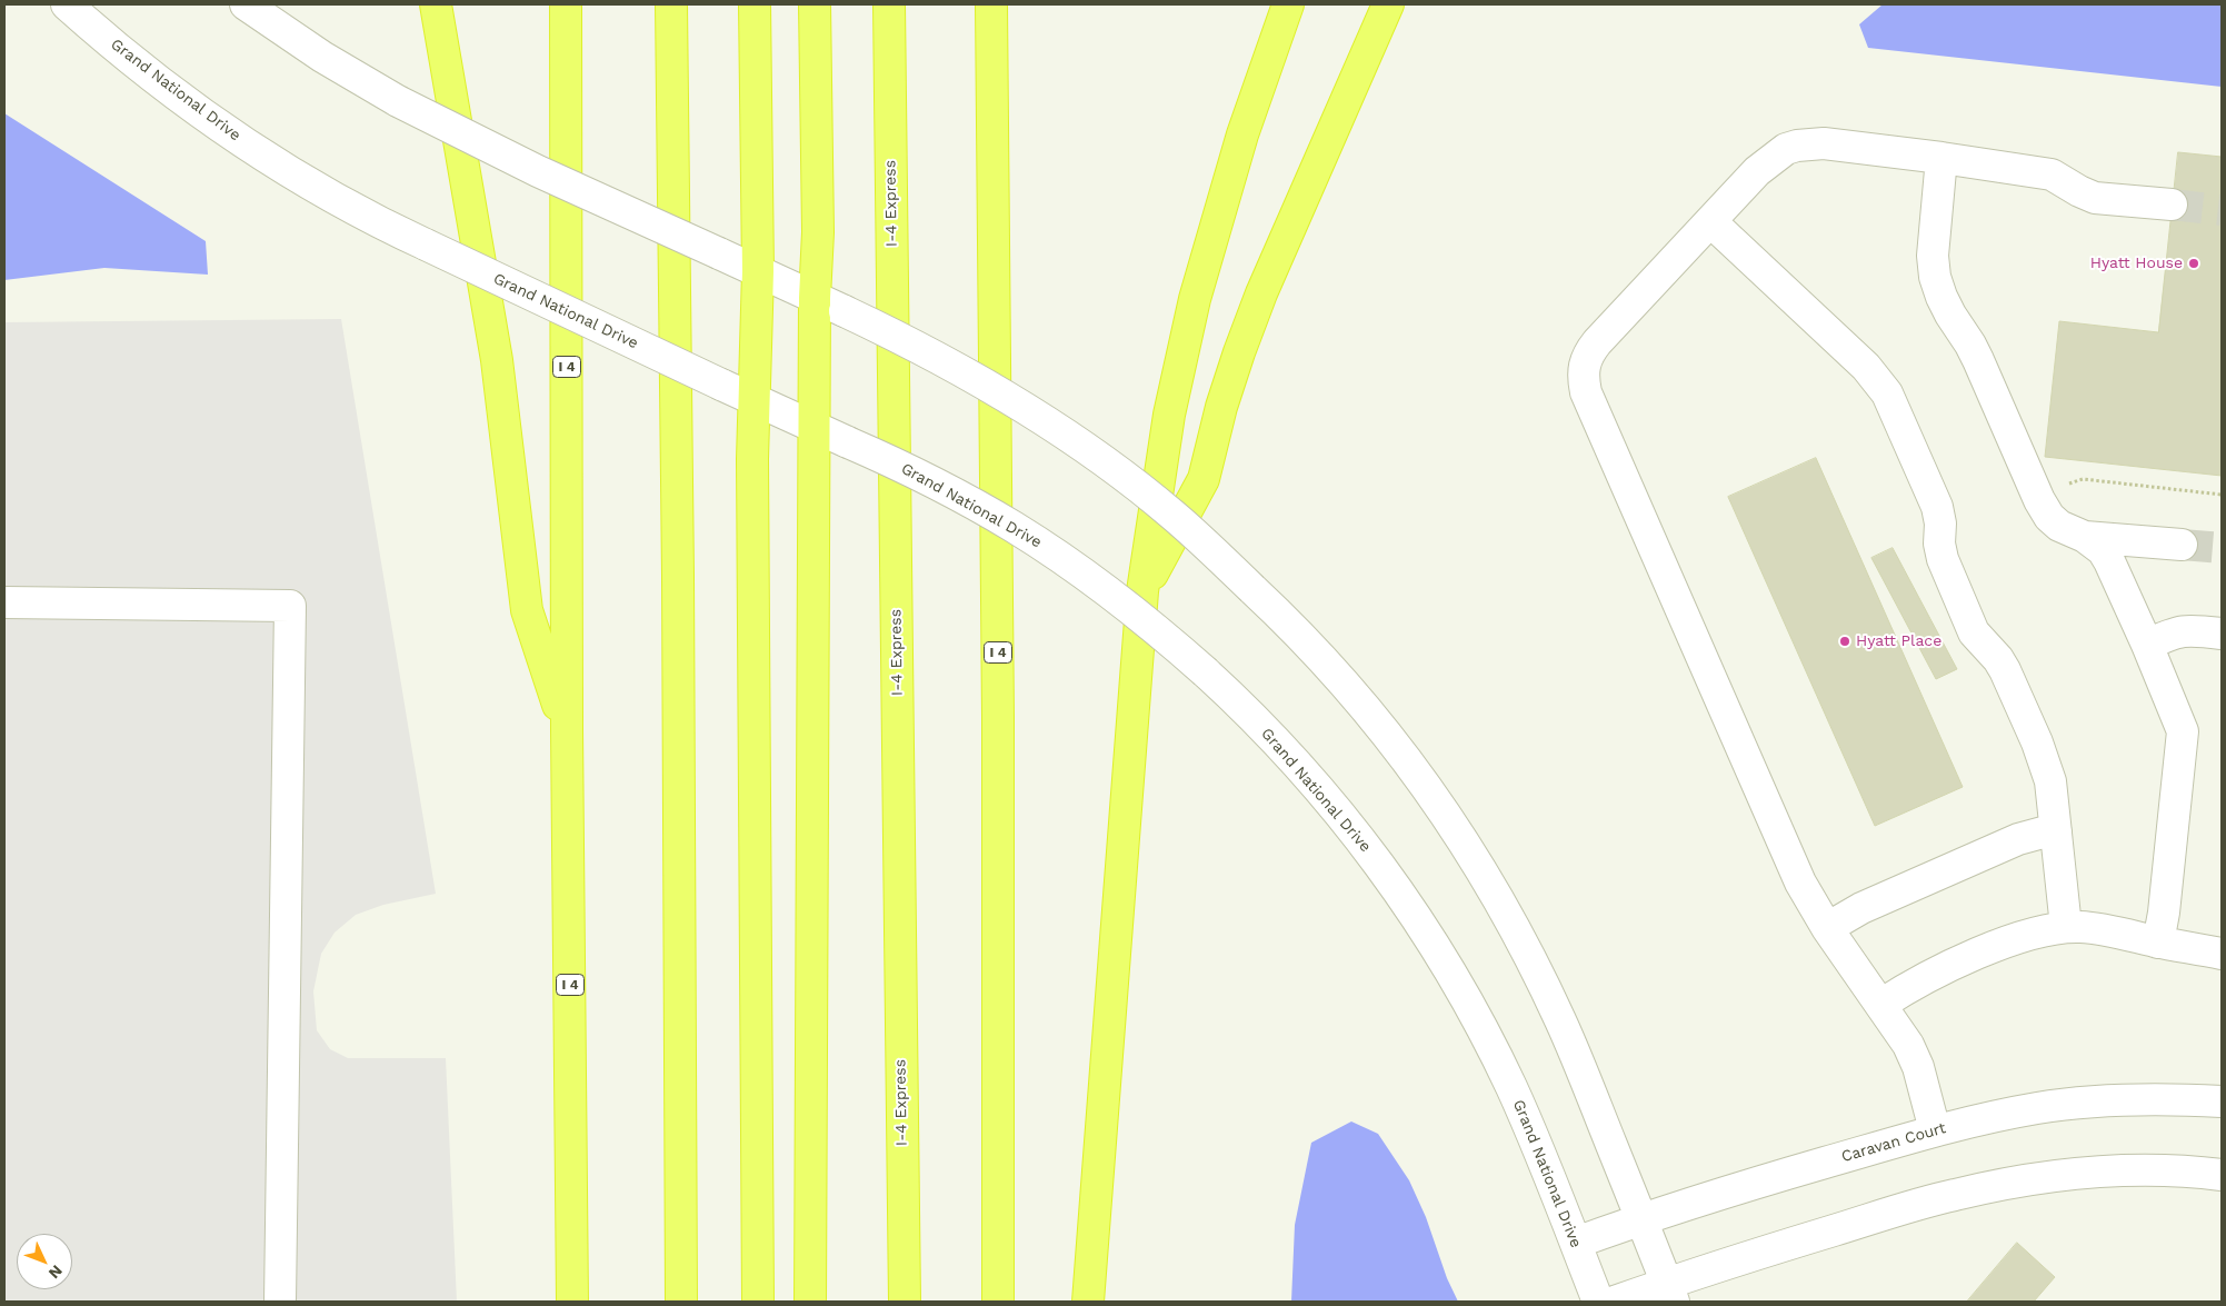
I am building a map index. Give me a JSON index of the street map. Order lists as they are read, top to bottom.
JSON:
{
  "streets": {
    "highway": ["I-4 Express", "I 4"],
    "street": ["Grand National Drive", "Caravan Court"]
  },
  "crossings": [
    ["Grand National Drive", "Caravan Court"]
  ],
  "places": ["Hyatt House", "Hyatt Place"],
  "north": "bottom right"
}
